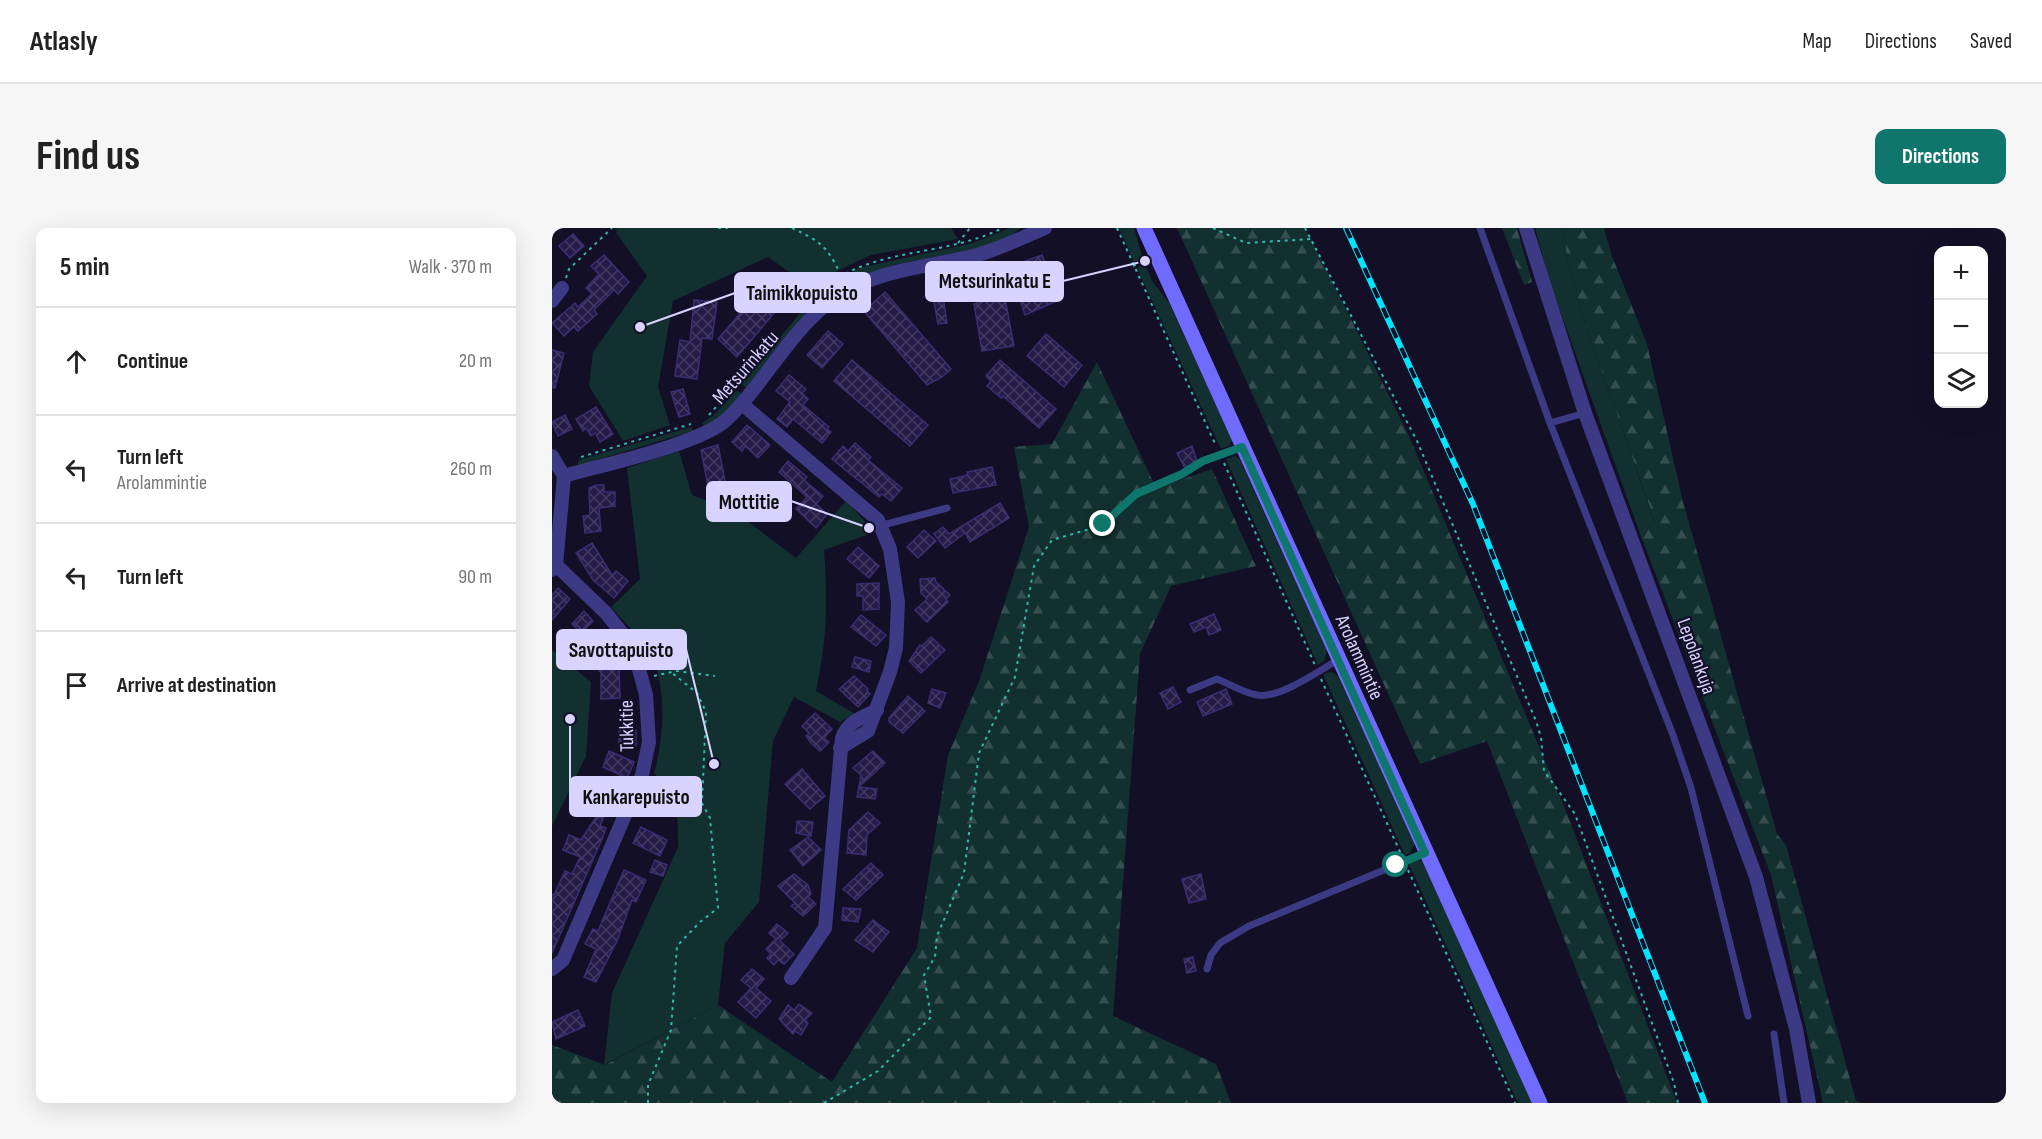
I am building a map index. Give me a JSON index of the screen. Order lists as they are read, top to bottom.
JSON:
{
  "streets": {
    "street": [
      "Metsurinkatu",
      "Lepolankuja",
      "Arolammintie",
      "Tukkitie"
    ]
  },
  "places": [
    "Metsurinkatu E",
    "Taimikkopuisto",
    "Mottitie",
    "Kankarepuisto",
    "Savottapuisto"
  ],
  "page": {
    "header": "Atlasly",
    "nav": ["Map", "Directions", "Saved"],
    "buttons": "Directions",
    "title": "Find us",
    "heading": ["5 min", "Walk · 370 m"],
    "map_buttons": ["+", "−"],
    "list": [
      ["Continue", "20 m"],
      ["Turn left", "Arolammintie", "260 m"],
      ["Turn left", "90 m"],
      "Arrive at destination"
    ]
  }
}
